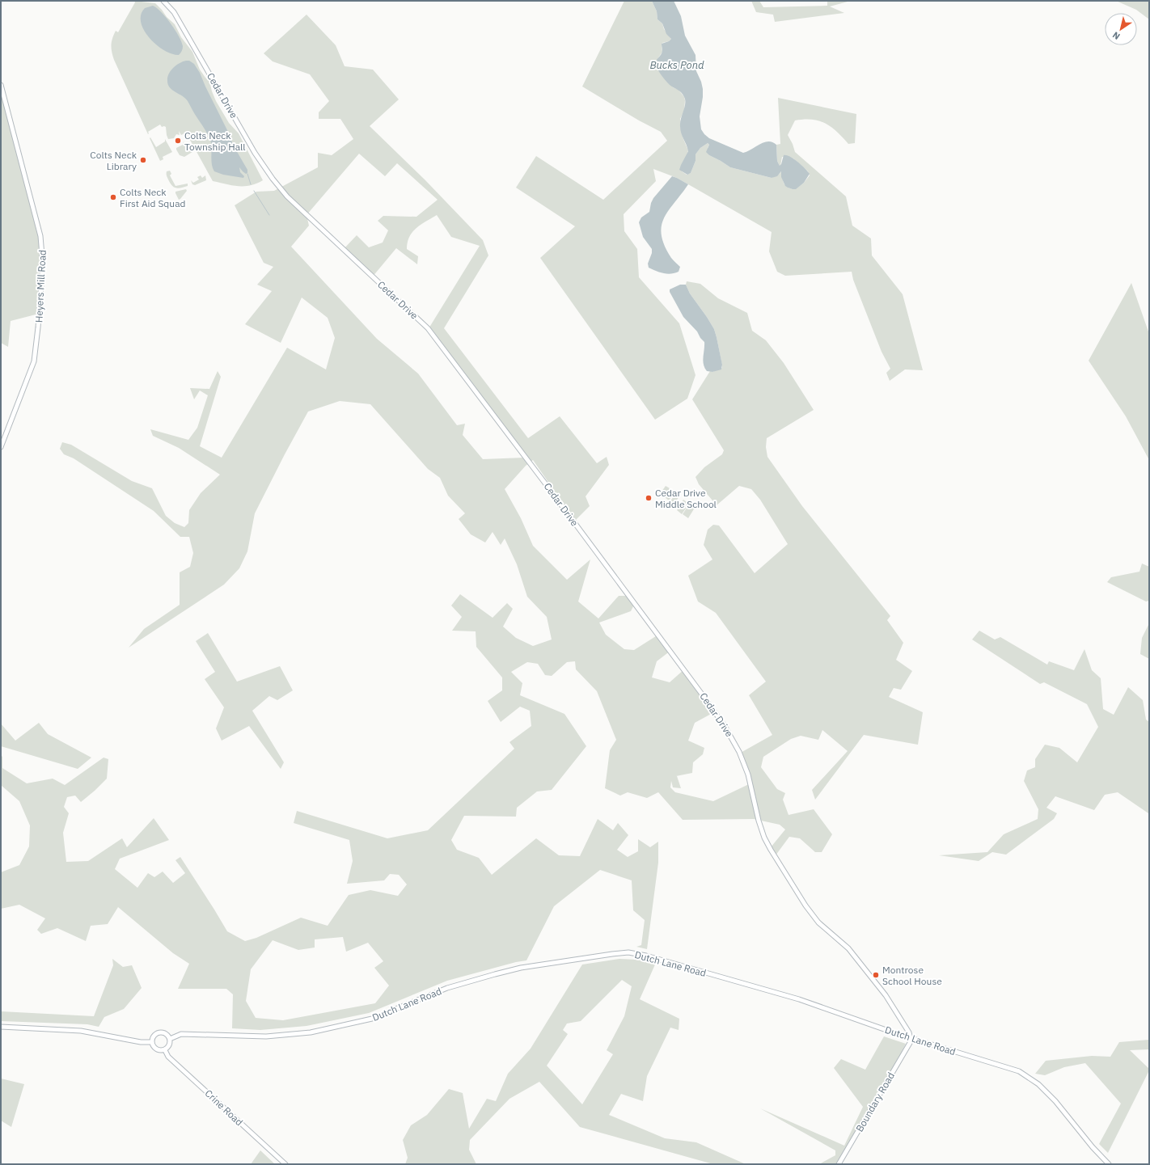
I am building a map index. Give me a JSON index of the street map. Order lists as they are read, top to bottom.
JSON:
{
  "streets": {
    "street": [
      "Cedar Drive",
      "Heyers Mill Road",
      "Dutch Lane Road",
      "Boundary Road",
      "Crine Road"
    ]
  },
  "crossings": [
    ["Cedar Drive", "Dutch Lane Road"],
    ["Cedar Drive", "Boundary Road"],
    ["Dutch Lane Road", "Boundary Road"],
    ["Dutch Lane Road", "Crine Road"]
  ],
  "water": ["Bucks Pond"],
  "places": [
    "Colts Neck Township Hall",
    "Colts Neck Library",
    "Colts Neck First Aid Squad",
    "Cedar Drive Middle School",
    "Montrose School House"
  ],
  "north": "bottom left"
}
